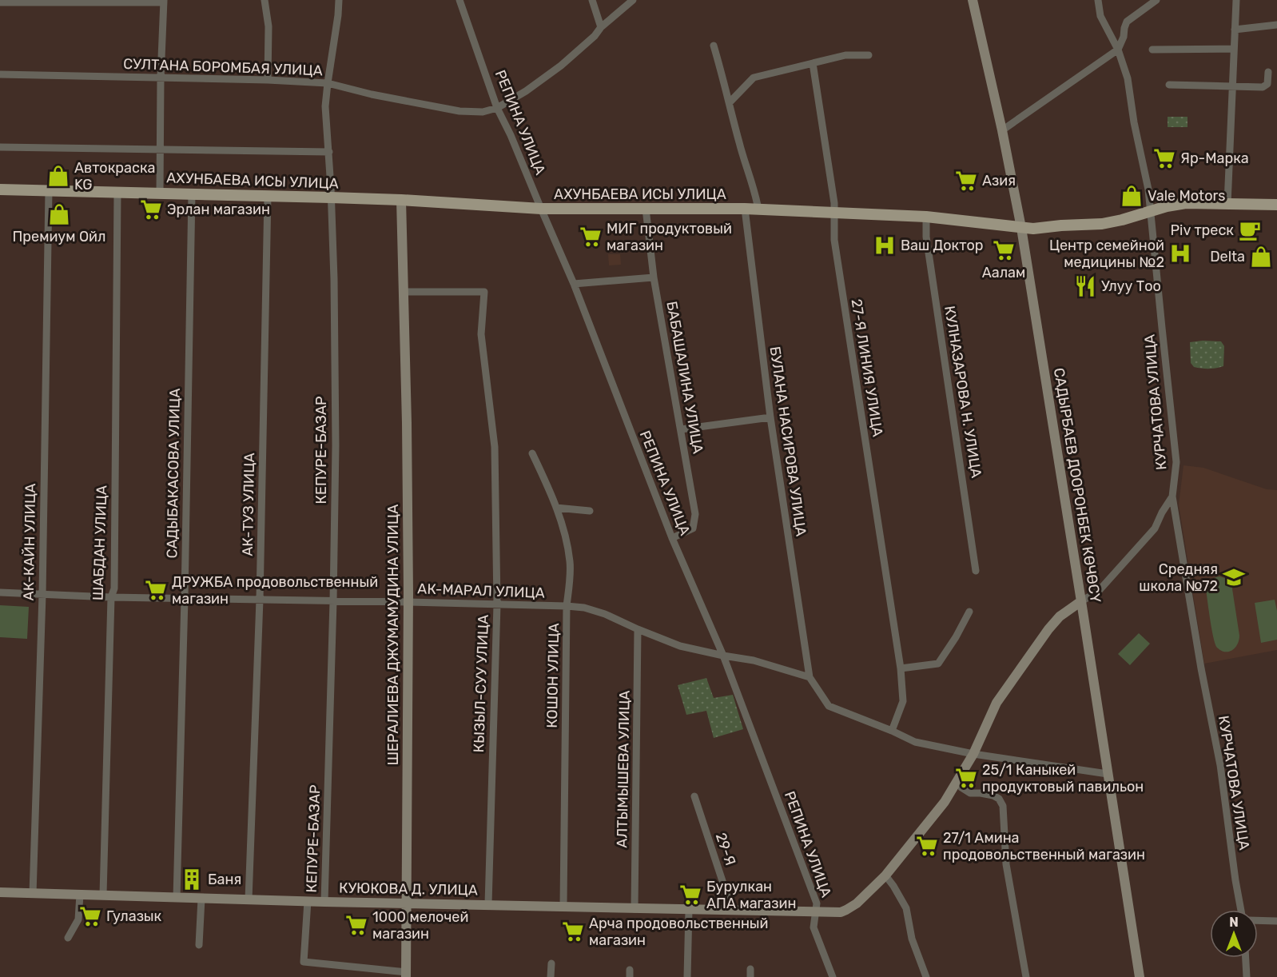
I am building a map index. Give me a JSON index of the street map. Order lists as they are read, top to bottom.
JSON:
{
  "streets": {
    "main road": ["АХУНБАЕВА ИСЫ УЛИЦА"],
    "street": [
      "СУЛТАНА БОРОМБАЯ УЛИЦА",
      "РЕПИНА УЛИЦА",
      "27-Я ЛИНИЯ УЛИЦА",
      "БАБАШАЛИНА УЛИЦА",
      "КУЛНАЗАРОВА Н. УЛИЦА",
      "КУРЧАТОВА УЛИЦА",
      "БУЛАНА НАСИРОВА УЛИЦА",
      "КЕПУРЕ-БАЗАР",
      "САДЫБАКАСОВА УЛИЦА",
      "САДЫРБАЕВ ДООРОНБЕК КӨЧӨСҮ",
      "АК-ТУЗ УЛИЦА",
      "АК-КАЙН УЛИЦА",
      "ШАБДАН УЛИЦА",
      "АК-МАРАЛ УЛИЦА",
      "ШЕРАЛИЕВА ДЖУМАМУДИНА УЛИЦА",
      "КОШОН УЛИЦА",
      "КЫЗЫЛ-СУУ УЛИЦА",
      "АЛТЫМЫШЕВА УЛИЦА",
      "29-Я",
      "КУЮКОВА Д. УЛИЦА"
    ]
  },
  "crossings": [
    ["СУЛТАНА БОРОМБАЯ УЛИЦА", "РЕПИНА УЛИЦА"],
    ["СУЛТАНА БОРОМБАЯ УЛИЦА", "КЕПУРЕ-БАЗАР"],
    ["РЕПИНА УЛИЦА", "АХУНБАЕВА ИСЫ УЛИЦА"],
    ["РЕПИНА УЛИЦА", "БАБАШАЛИНА УЛИЦА"],
    ["РЕПИНА УЛИЦА", "АК-МАРАЛ УЛИЦА"],
    ["РЕПИНА УЛИЦА", "КУЮКОВА Д. УЛИЦА"],
    ["АХУНБАЕВА ИСЫ УЛИЦА", "27-Я ЛИНИЯ УЛИЦА"],
    ["АХУНБАЕВА ИСЫ УЛИЦА", "БАБАШАЛИНА УЛИЦА"],
    ["АХУНБАЕВА ИСЫ УЛИЦА", "КУЛНАЗАРОВА Н. УЛИЦА"],
    ["АХУНБАЕВА ИСЫ УЛИЦА", "КУРЧАТОВА УЛИЦА"],
    ["АХУНБАЕВА ИСЫ УЛИЦА", "БУЛАНА НАСИРОВА УЛИЦА"],
    ["АХУНБАЕВА ИСЫ УЛИЦА", "КЕПУРЕ-БАЗАР"],
    ["АХУНБАЕВА ИСЫ УЛИЦА", "САДЫБАКАСОВА УЛИЦА"],
    ["АХУНБАЕВА ИСЫ УЛИЦА", "САДЫРБАЕВ ДООРОНБЕК КӨЧӨСҮ"],
    ["АХУНБАЕВА ИСЫ УЛИЦА", "АК-ТУЗ УЛИЦА"],
    ["АХУНБАЕВА ИСЫ УЛИЦА", "АК-КАЙН УЛИЦА"],
    ["АХУНБАЕВА ИСЫ УЛИЦА", "ШАБДАН УЛИЦА"],
    ["АХУНБАЕВА ИСЫ УЛИЦА", "ШЕРАЛИЕВА ДЖУМАМУДИНА УЛИЦА"],
    ["БУЛАНА НАСИРОВА УЛИЦА", "АК-МАРАЛ УЛИЦА"],
    ["КЕПУРЕ-БАЗАР", "АК-МАРАЛ УЛИЦА"],
    ["КЕПУРЕ-БАЗАР", "КУЮКОВА Д. УЛИЦА"],
    ["САДЫБАКАСОВА УЛИЦА", "АК-МАРАЛ УЛИЦА"],
    ["САДЫБАКАСОВА УЛИЦА", "КУЮКОВА Д. УЛИЦА"],
    ["САДЫРБАЕВ ДООРОНБЕК КӨЧӨСҮ", "КУЮКОВА Д. УЛИЦА"],
    ["АК-ТУЗ УЛИЦА", "АК-МАРАЛ УЛИЦА"],
    ["АК-ТУЗ УЛИЦА", "КУЮКОВА Д. УЛИЦА"],
    ["АК-КАЙН УЛИЦА", "АК-МАРАЛ УЛИЦА"],
    ["АК-КАЙН УЛИЦА", "КУЮКОВА Д. УЛИЦА"],
    ["ШАБДАН УЛИЦА", "АК-МАРАЛ УЛИЦА"],
    ["ШАБДАН УЛИЦА", "КУЮКОВА Д. УЛИЦА"],
    ["АК-МАРАЛ УЛИЦА", "ШЕРАЛИЕВА ДЖУМАМУДИНА УЛИЦА"],
    ["АК-МАРАЛ УЛИЦА", "КОШОН УЛИЦА"],
    ["АК-МАРАЛ УЛИЦА", "КЫЗЫЛ-СУУ УЛИЦА"],
    ["АК-МАРАЛ УЛИЦА", "АЛТЫМЫШЕВА УЛИЦА"],
    ["ШЕРАЛИЕВА ДЖУМАМУДИНА УЛИЦА", "КЫЗЫЛ-СУУ УЛИЦА"],
    ["ШЕРАЛИЕВА ДЖУМАМУДИНА УЛИЦА", "КУЮКОВА Д. УЛИЦА"],
    ["КОШОН УЛИЦА", "КУЮКОВА Д. УЛИЦА"],
    ["КЫЗЫЛ-СУУ УЛИЦА", "КУЮКОВА Д. УЛИЦА"],
    ["АЛТЫМЫШЕВА УЛИЦА", "КУЮКОВА Д. УЛИЦА"],
    ["29-Я", "КУЮКОВА Д. УЛИЦА"]
  ],
  "places": {
    "supermarket": [
      "Яр-Марка",
      "Азия",
      "Эрлан магазин",
      "МИГ продуктовый магазин",
      "Аалам",
      "ДРУЖБА продовольственный магазин",
      "25/1 Каныкей продуктовый павильон",
      "27/1 Амина продовольственный магазин",
      "Бурулкан АПА магазин",
      "Гулазык",
      "1000 мелочей магазин",
      "Арча продовольственный магазин"
    ],
    "shop": [
      "Автокраска KG",
      "Vale Motors",
      "Премиум Ойл",
      "Delta"
    ],
    "cafe": ["Piv треск"],
    "hospital": ["Ваш Доктор", "Центр семейной медицины №2"],
    "restaurant": ["Улуу Тоо"],
    "school or university": ["Средняя школа №72"],
    "building": ["Баня"]
  },
  "north": "top"
}
